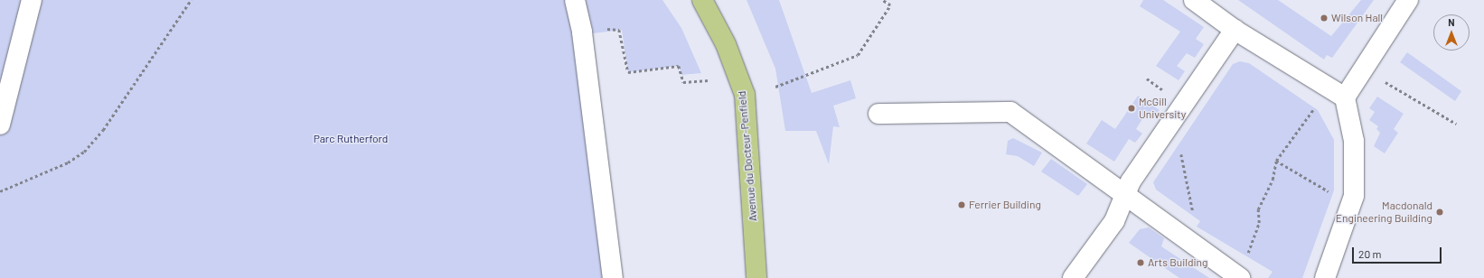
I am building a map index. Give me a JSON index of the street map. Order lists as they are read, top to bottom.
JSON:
{
  "streets": {
    "main road": ["Avenue du Docteur-Penfield"]
  },
  "parks": ["Parc Rutherford"],
  "places": [
    "Wilson Hall",
    "McGill University",
    "Ferrier Building",
    "Macdonald Engineering Building",
    "Arts Building"
  ],
  "scale_bar": "20 m",
  "north": "top"
}
